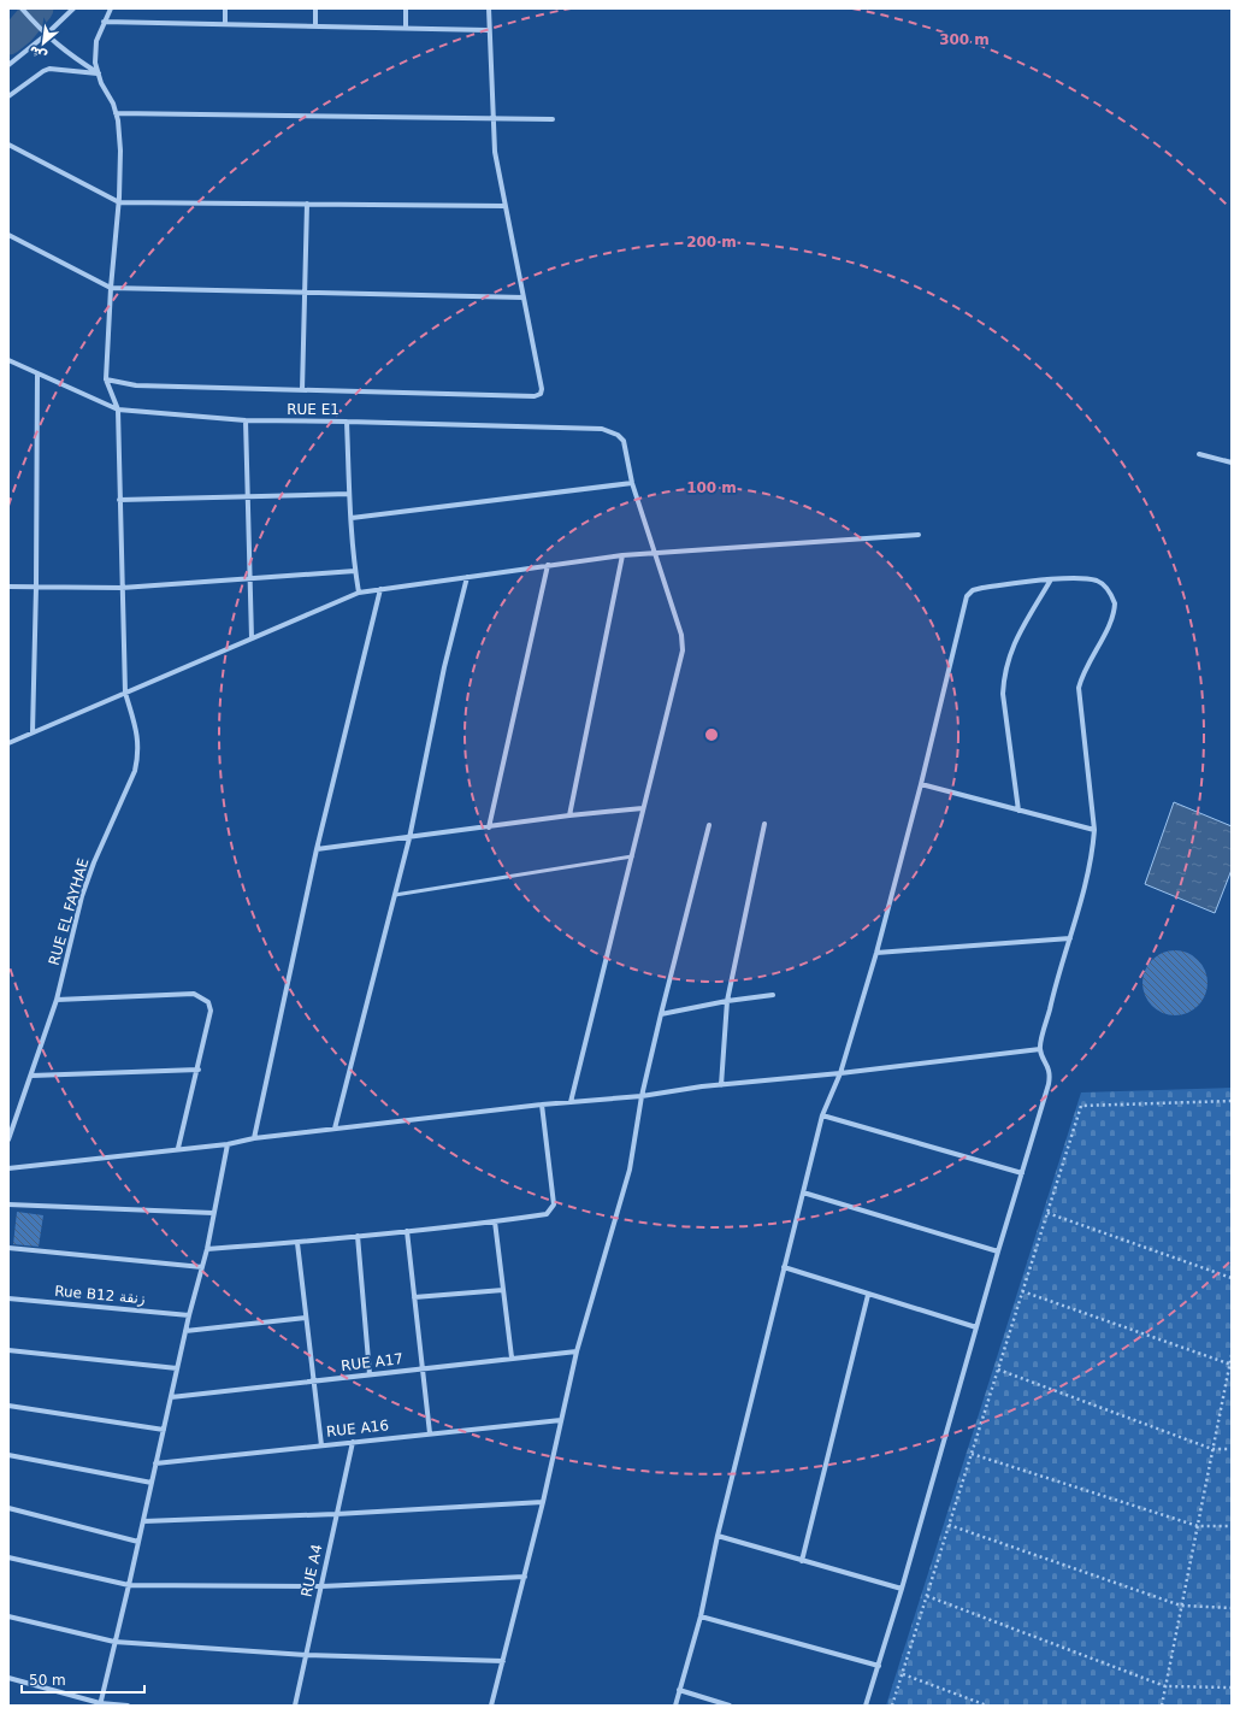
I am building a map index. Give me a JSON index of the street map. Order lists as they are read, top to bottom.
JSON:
{
  "streets": {
    "street": [
      "RUE E1",
      "RUE EL FAYHAE",
      "Rue B12 زنقة",
      "RUE A17",
      "RUE A16",
      "RUE A4"
    ]
  },
  "crossings": [
    ["RUE E1", "RUE EL FAYHAE"],
    ["RUE A16", "RUE A4"]
  ],
  "scale_bar": "50 m",
  "north": "bottom left",
  "rings": ["300 m", "200 m", "100 m"]
}
